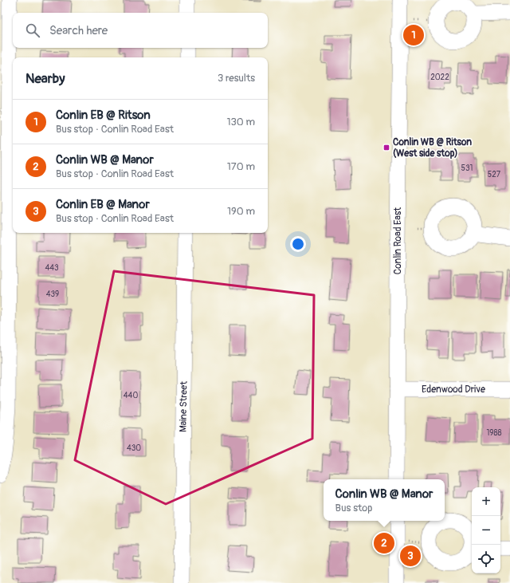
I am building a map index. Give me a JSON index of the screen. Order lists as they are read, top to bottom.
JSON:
{
  "streets": {
    "street": ["Conlin Road East", "Edenwood Drive", "Maine Street"]
  },
  "crossings": [
    ["Conlin Road East", "Edenwood Drive"]
  ],
  "places": {
    "transit": ["Conlin WB @ Ritson (West side stop)"]
  },
  "house_numbers": [
    "2022",
    "531",
    "527",
    "443",
    "439",
    "440",
    "1988",
    "430"
  ],
  "page": {
    "search": "Search here",
    "pins": ["1", "2", "3"],
    "heading": ["Nearby", "3 results"],
    "list": [
      {
        "mark": "1",
        "name": "Conlin EB @ Ritson",
        "note": "Bus stop · Conlin Road East",
        "value": "130 m"
      },
      {
        "mark": "2",
        "name": "Conlin WB @ Manor",
        "note": "Bus stop · Conlin Road East",
        "value": "170 m"
      },
      {
        "mark": "3",
        "name": "Conlin EB @ Manor",
        "note": "Bus stop · Conlin Road East",
        "value": "190 m"
      }
    ],
    "popup": ["Conlin WB @ Manor", "Bus stop"],
    "map_buttons": ["+", "−"]
  }
}
